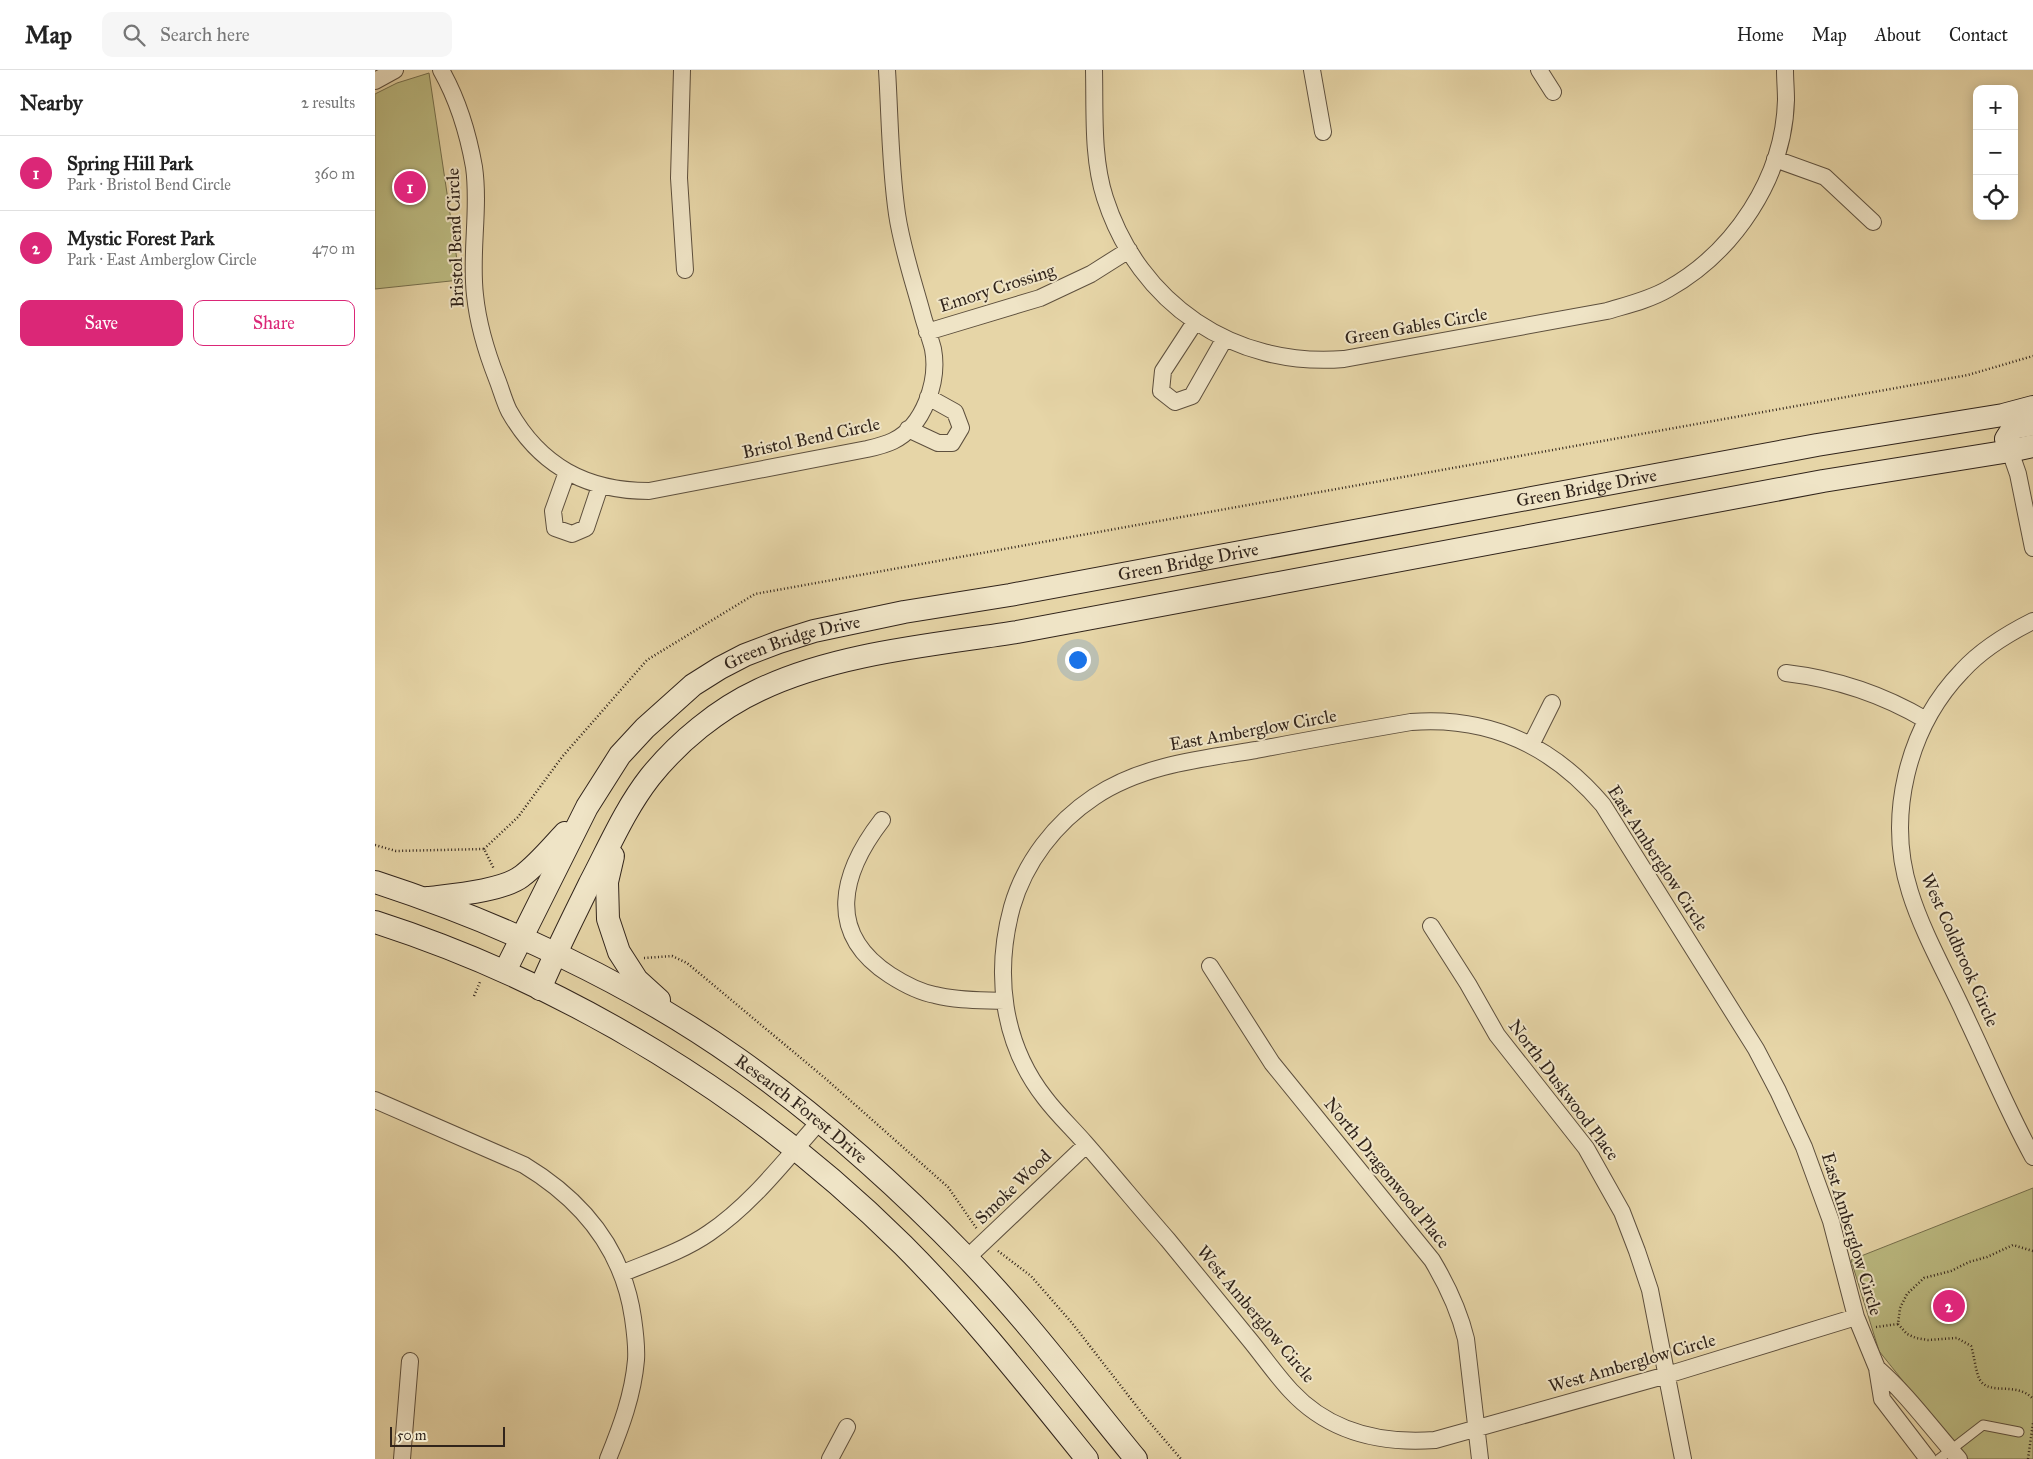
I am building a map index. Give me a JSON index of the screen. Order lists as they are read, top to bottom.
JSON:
{
  "streets": {
    "main road": ["Green Bridge Drive", "Research Forest Drive"],
    "street": [
      "Bristol Bend Circle",
      "Emory Crossing",
      "Green Gables Circle",
      "East Amberglow Circle",
      "West Coldbrook Circle",
      "North Duskwood Place",
      "North Dragonwood Place",
      "Smoke Wood",
      "West Amberglow Circle"
    ]
  },
  "crossings": [
    ["Bristol Bend Circle", "Emory Crossing"],
    ["Emory Crossing", "Green Gables Circle"],
    ["Green Bridge Drive", "Research Forest Drive"],
    ["East Amberglow Circle", "West Amberglow Circle"],
    ["North Duskwood Place", "West Amberglow Circle"],
    ["Research Forest Drive", "Smoke Wood"],
    ["North Dragonwood Place", "West Amberglow Circle"],
    ["Smoke Wood", "West Amberglow Circle"]
  ],
  "scale_bar": "50 m",
  "page": {
    "header": "Map",
    "search": "Search here",
    "nav": [
      "Home",
      "Map",
      "About",
      "Contact"
    ],
    "heading": ["Nearby", "2 results"],
    "map_buttons": ["+", "−"],
    "list": [
      {
        "mark": "1",
        "name": "Spring Hill Park",
        "note": "Park · Bristol Bend Circle",
        "value": "360 m"
      },
      {
        "mark": "2",
        "name": "Mystic Forest Park",
        "note": "Park · East Amberglow Circle",
        "value": "470 m"
      }
    ],
    "pins": ["1", "2"],
    "buttons": ["Save", "Share"],
    "scale": "50 m"
  }
}
